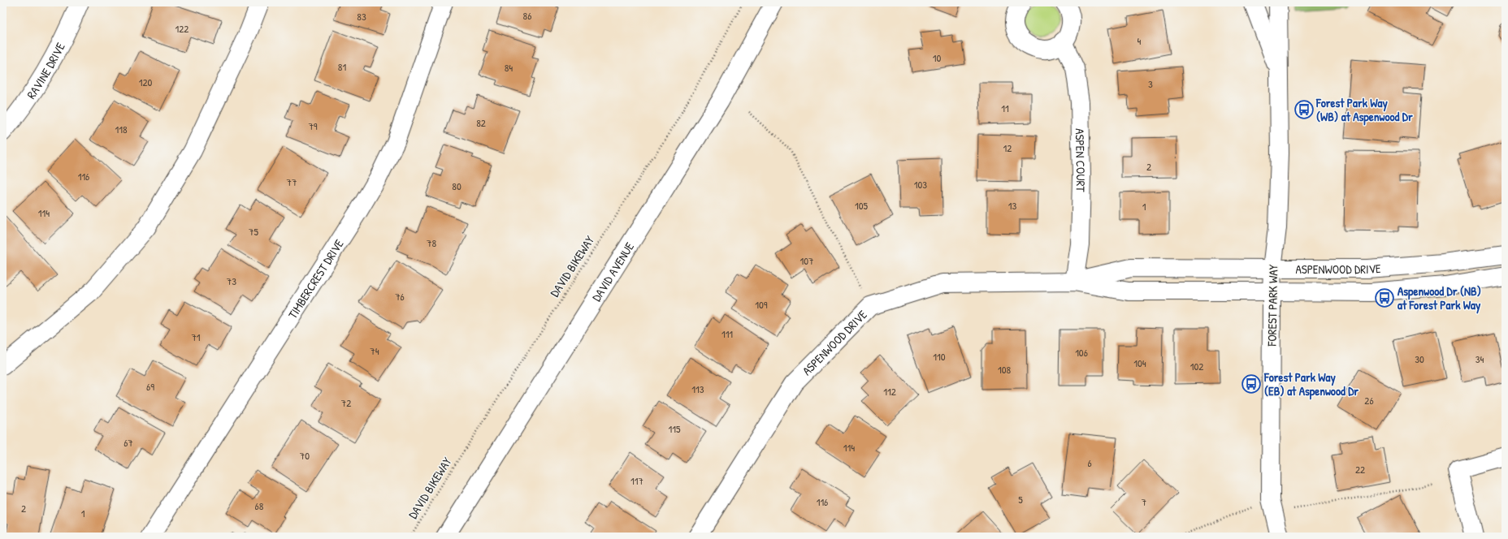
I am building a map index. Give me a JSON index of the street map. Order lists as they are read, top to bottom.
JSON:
{
  "streets": {
    "street": [
      "RAVINE DRIVE",
      "ASPEN COURT",
      "ASPENWOOD DRIVE",
      "DAVID AVENUE",
      "TIMBERCREST DRIVE",
      "FOREST PARK WAY"
    ],
    "path": ["DAVID BIKEWAY"]
  },
  "crossings": [
    ["ASPEN COURT", "ASPENWOOD DRIVE"],
    ["ASPENWOOD DRIVE", "FOREST PARK WAY"]
  ],
  "places": {
    "bus stop": ["Forest Park Way (WB) at Aspenwood Dr", "Aspenwood Dr (NB) at Forest Park Way", "Forest Park Way (EB) at Aspenwood Dr"]
  },
  "house_numbers": [
    "86",
    "83",
    "122",
    "4",
    "10",
    "81",
    "84",
    "120",
    "3",
    "11",
    "82",
    "79",
    "118",
    "12",
    "2",
    "116",
    "77",
    "103",
    "80",
    "105",
    "13",
    "1",
    "114",
    "75",
    "78",
    "107",
    "73",
    "76",
    "109",
    "111",
    "71",
    "74",
    "106",
    "110",
    "30",
    "34",
    "104",
    "102",
    "108",
    "69",
    "113",
    "112",
    "26",
    "72",
    "115",
    "67",
    "114",
    "70",
    "6",
    "22",
    "117",
    "5",
    "116",
    "7",
    "68",
    "2",
    "1"
  ]
}
